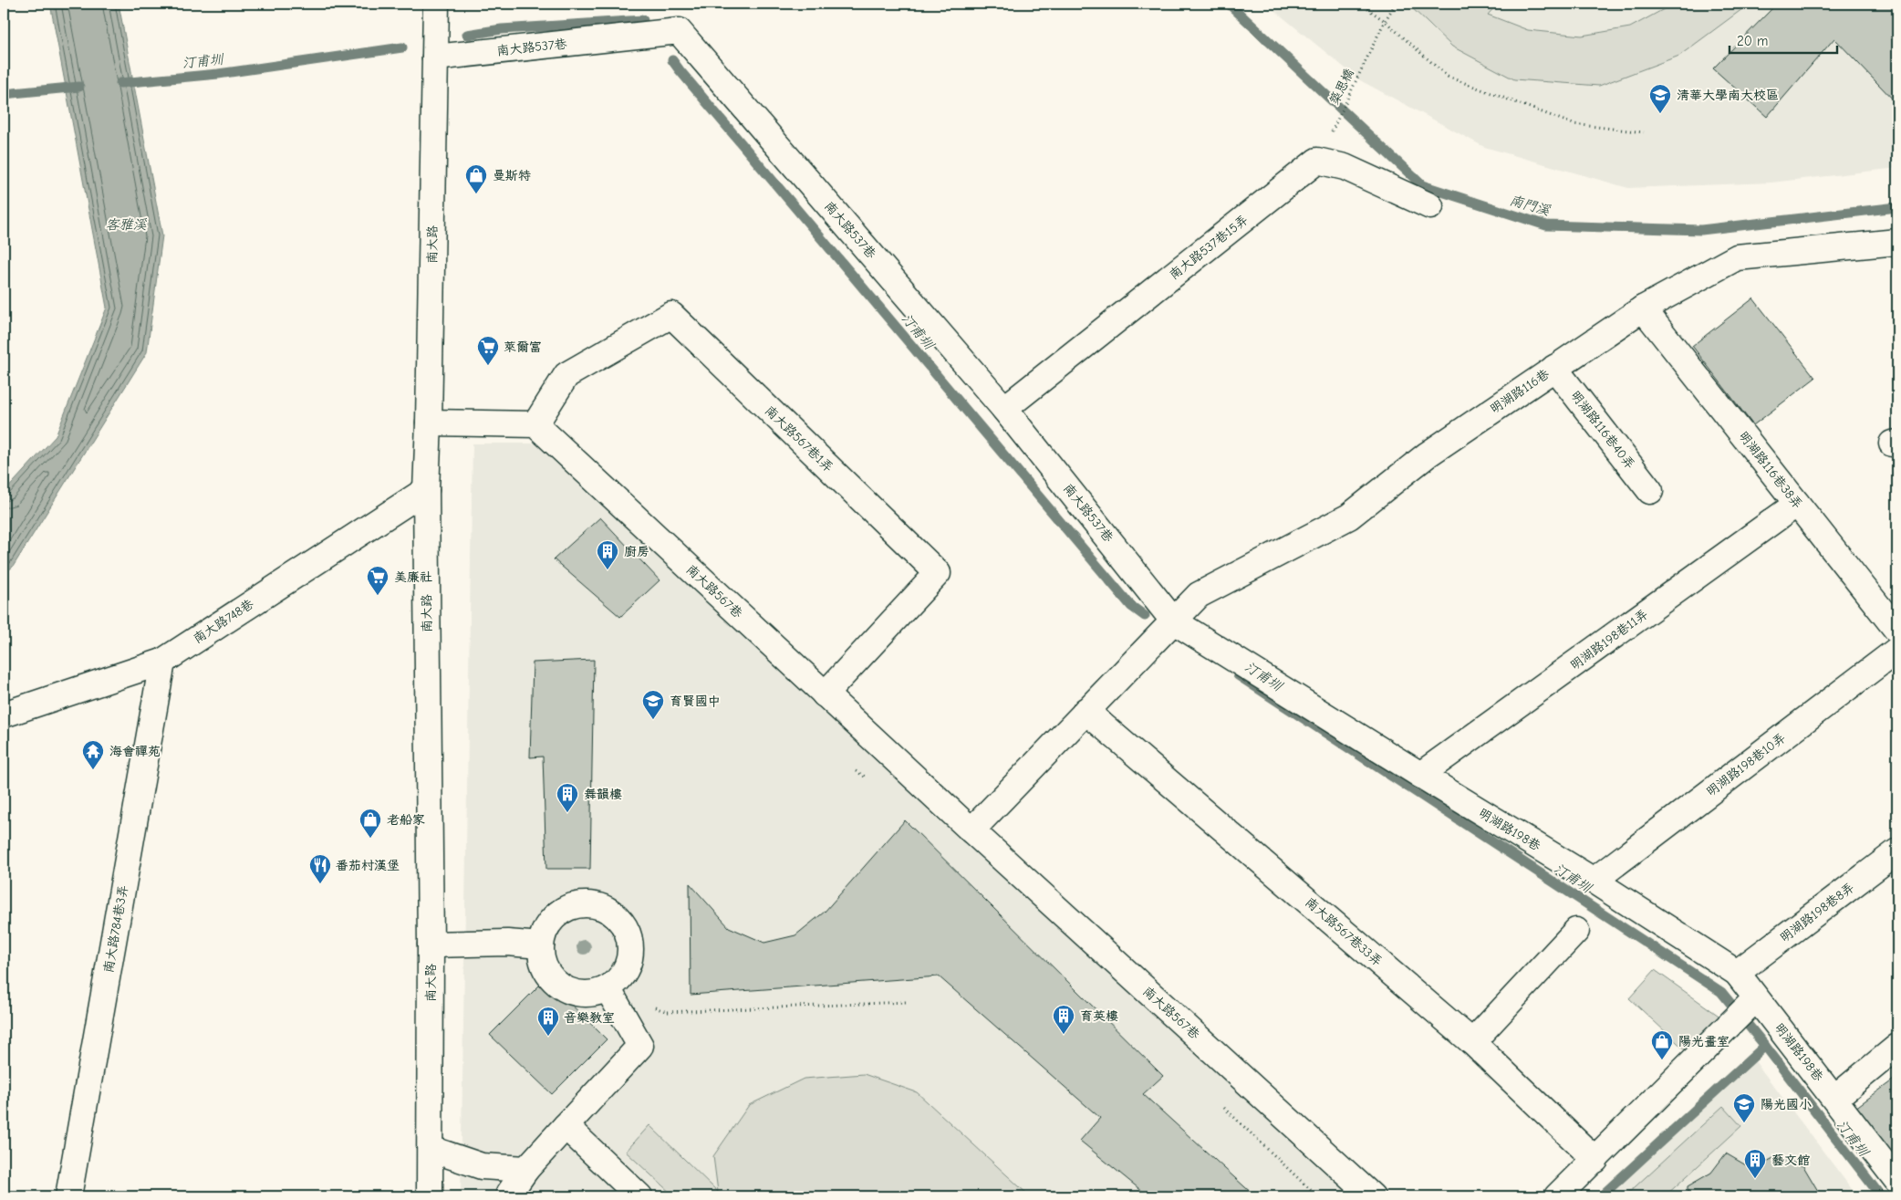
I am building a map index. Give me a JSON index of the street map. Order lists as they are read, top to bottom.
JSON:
{
  "streets": {
    "main road": [
      "南大路537巷",
      "南大路",
      "南大路537巷15弄",
      "明湖路116巷",
      "明湖路116巷40弄",
      "南大路567巷1弄",
      "明湖路116巷38弄",
      "南大路567巷",
      "南大路748巷",
      "明湖路198巷11弄",
      "明湖路198巷10弄",
      "明湖路198巷",
      "明湖路198巷8弄",
      "南大路784巷3弄",
      "南大路567巷33弄"
    ],
    "path": ["築思橋"]
  },
  "crossings": [
    ["南大路537巷", "南大路"],
    ["南大路537巷", "南大路537巷15弄"],
    ["南大路537巷", "明湖路116巷"],
    ["南大路537巷", "明湖路198巷"],
    ["築思橋", "南大路537巷15弄"],
    ["南大路", "南大路748巷"],
    ["明湖路116巷", "明湖路116巷40弄"],
    ["明湖路116巷", "明湖路116巷38弄"],
    ["明湖路116巷", "明湖路198巷"],
    ["南大路567巷1弄", "南大路567巷"],
    ["明湖路116巷38弄", "明湖路198巷11弄"],
    ["南大路748巷", "南大路784巷3弄"],
    ["明湖路198巷11弄", "明湖路198巷"],
    ["明湖路198巷10弄", "明湖路198巷"],
    ["明湖路198巷", "明湖路198巷8弄"]
  ],
  "water": ["汀甫圳", "南門溪", "客雅溪"],
  "places": {
    "school or university": ["清華大學南大校區", "育賢國中", "陽光國小"],
    "shop": ["曼斯特", "老船家", "陽光畫室"],
    "supermarket": ["萊爾富", "美廉社"],
    "building": [
      "廚房",
      "舞韻樓",
      "育英樓",
      "音樂教室",
      "藝文館"
    ],
    "temple": ["海會禪苑"],
    "restaurant": ["番茄村漢堡"]
  },
  "scale_bar": "20 m"
}
